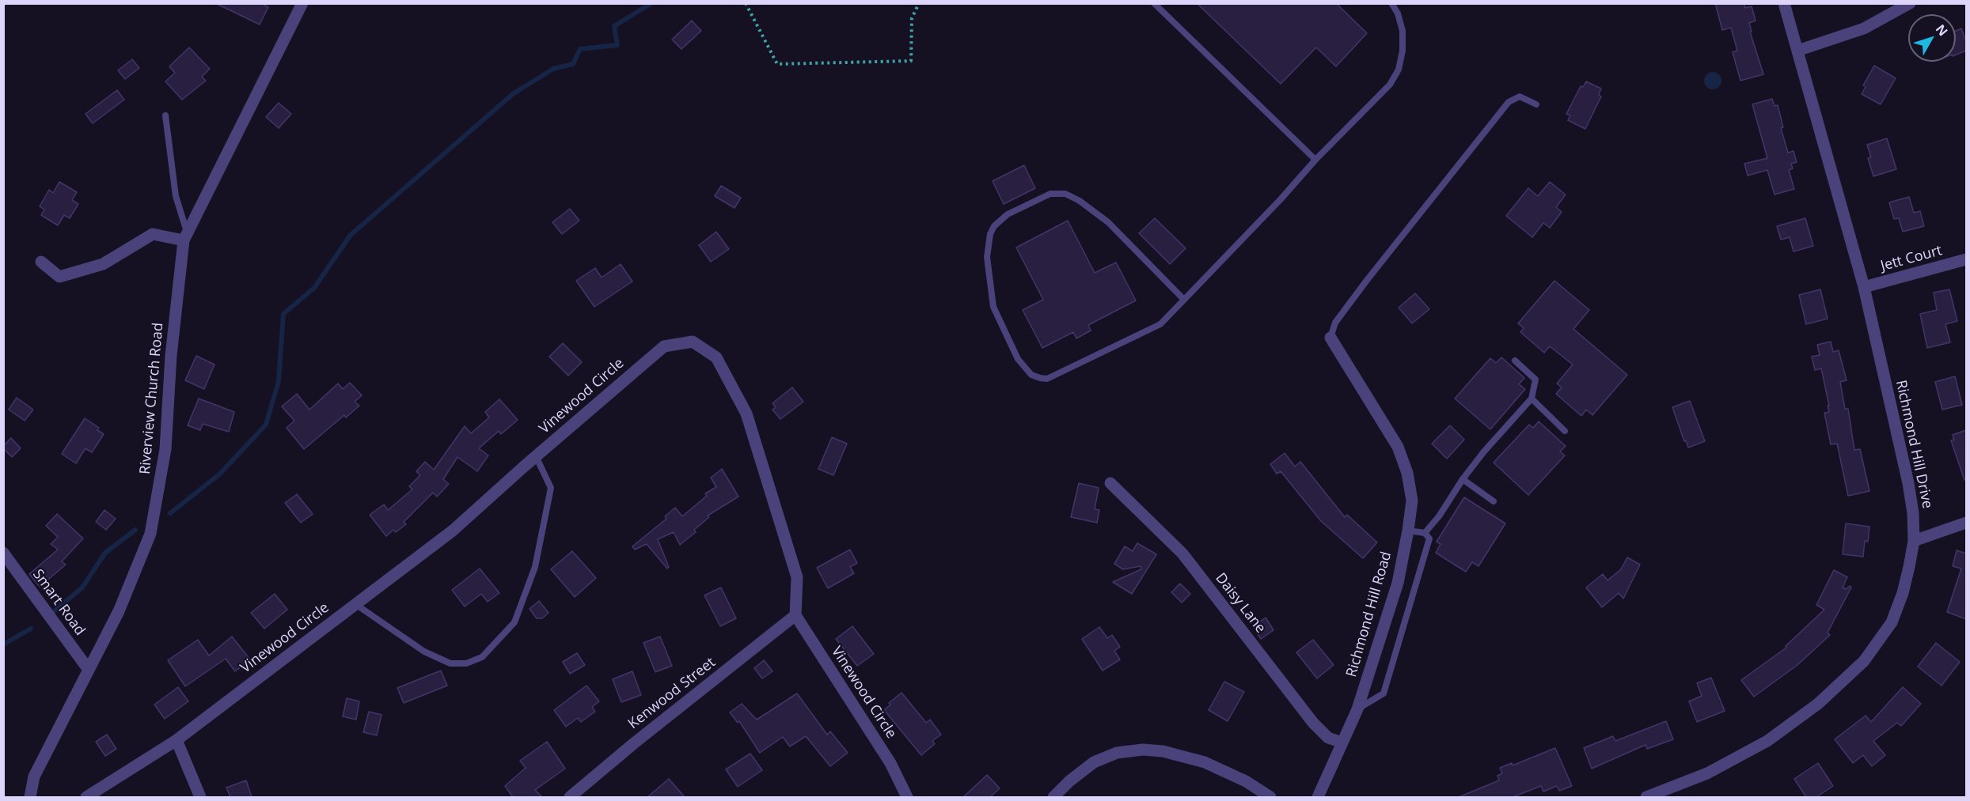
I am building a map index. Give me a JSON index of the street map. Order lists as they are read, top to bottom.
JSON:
{
  "streets": {
    "street": [
      "Jett Court",
      "Vinewood Circle",
      "Riverview Church Road",
      "Richmond Hill Drive",
      "Smart Road",
      "Daisy Lane",
      "Richmond Hill Road",
      "Kenwood Street"
    ]
  },
  "crossings": [
    ["Jett Court", "Richmond Hill Drive"],
    ["Vinewood Circle", "Kenwood Street"],
    ["Riverview Church Road", "Smart Road"],
    ["Daisy Lane", "Richmond Hill Road"]
  ],
  "north": "top right"
}
